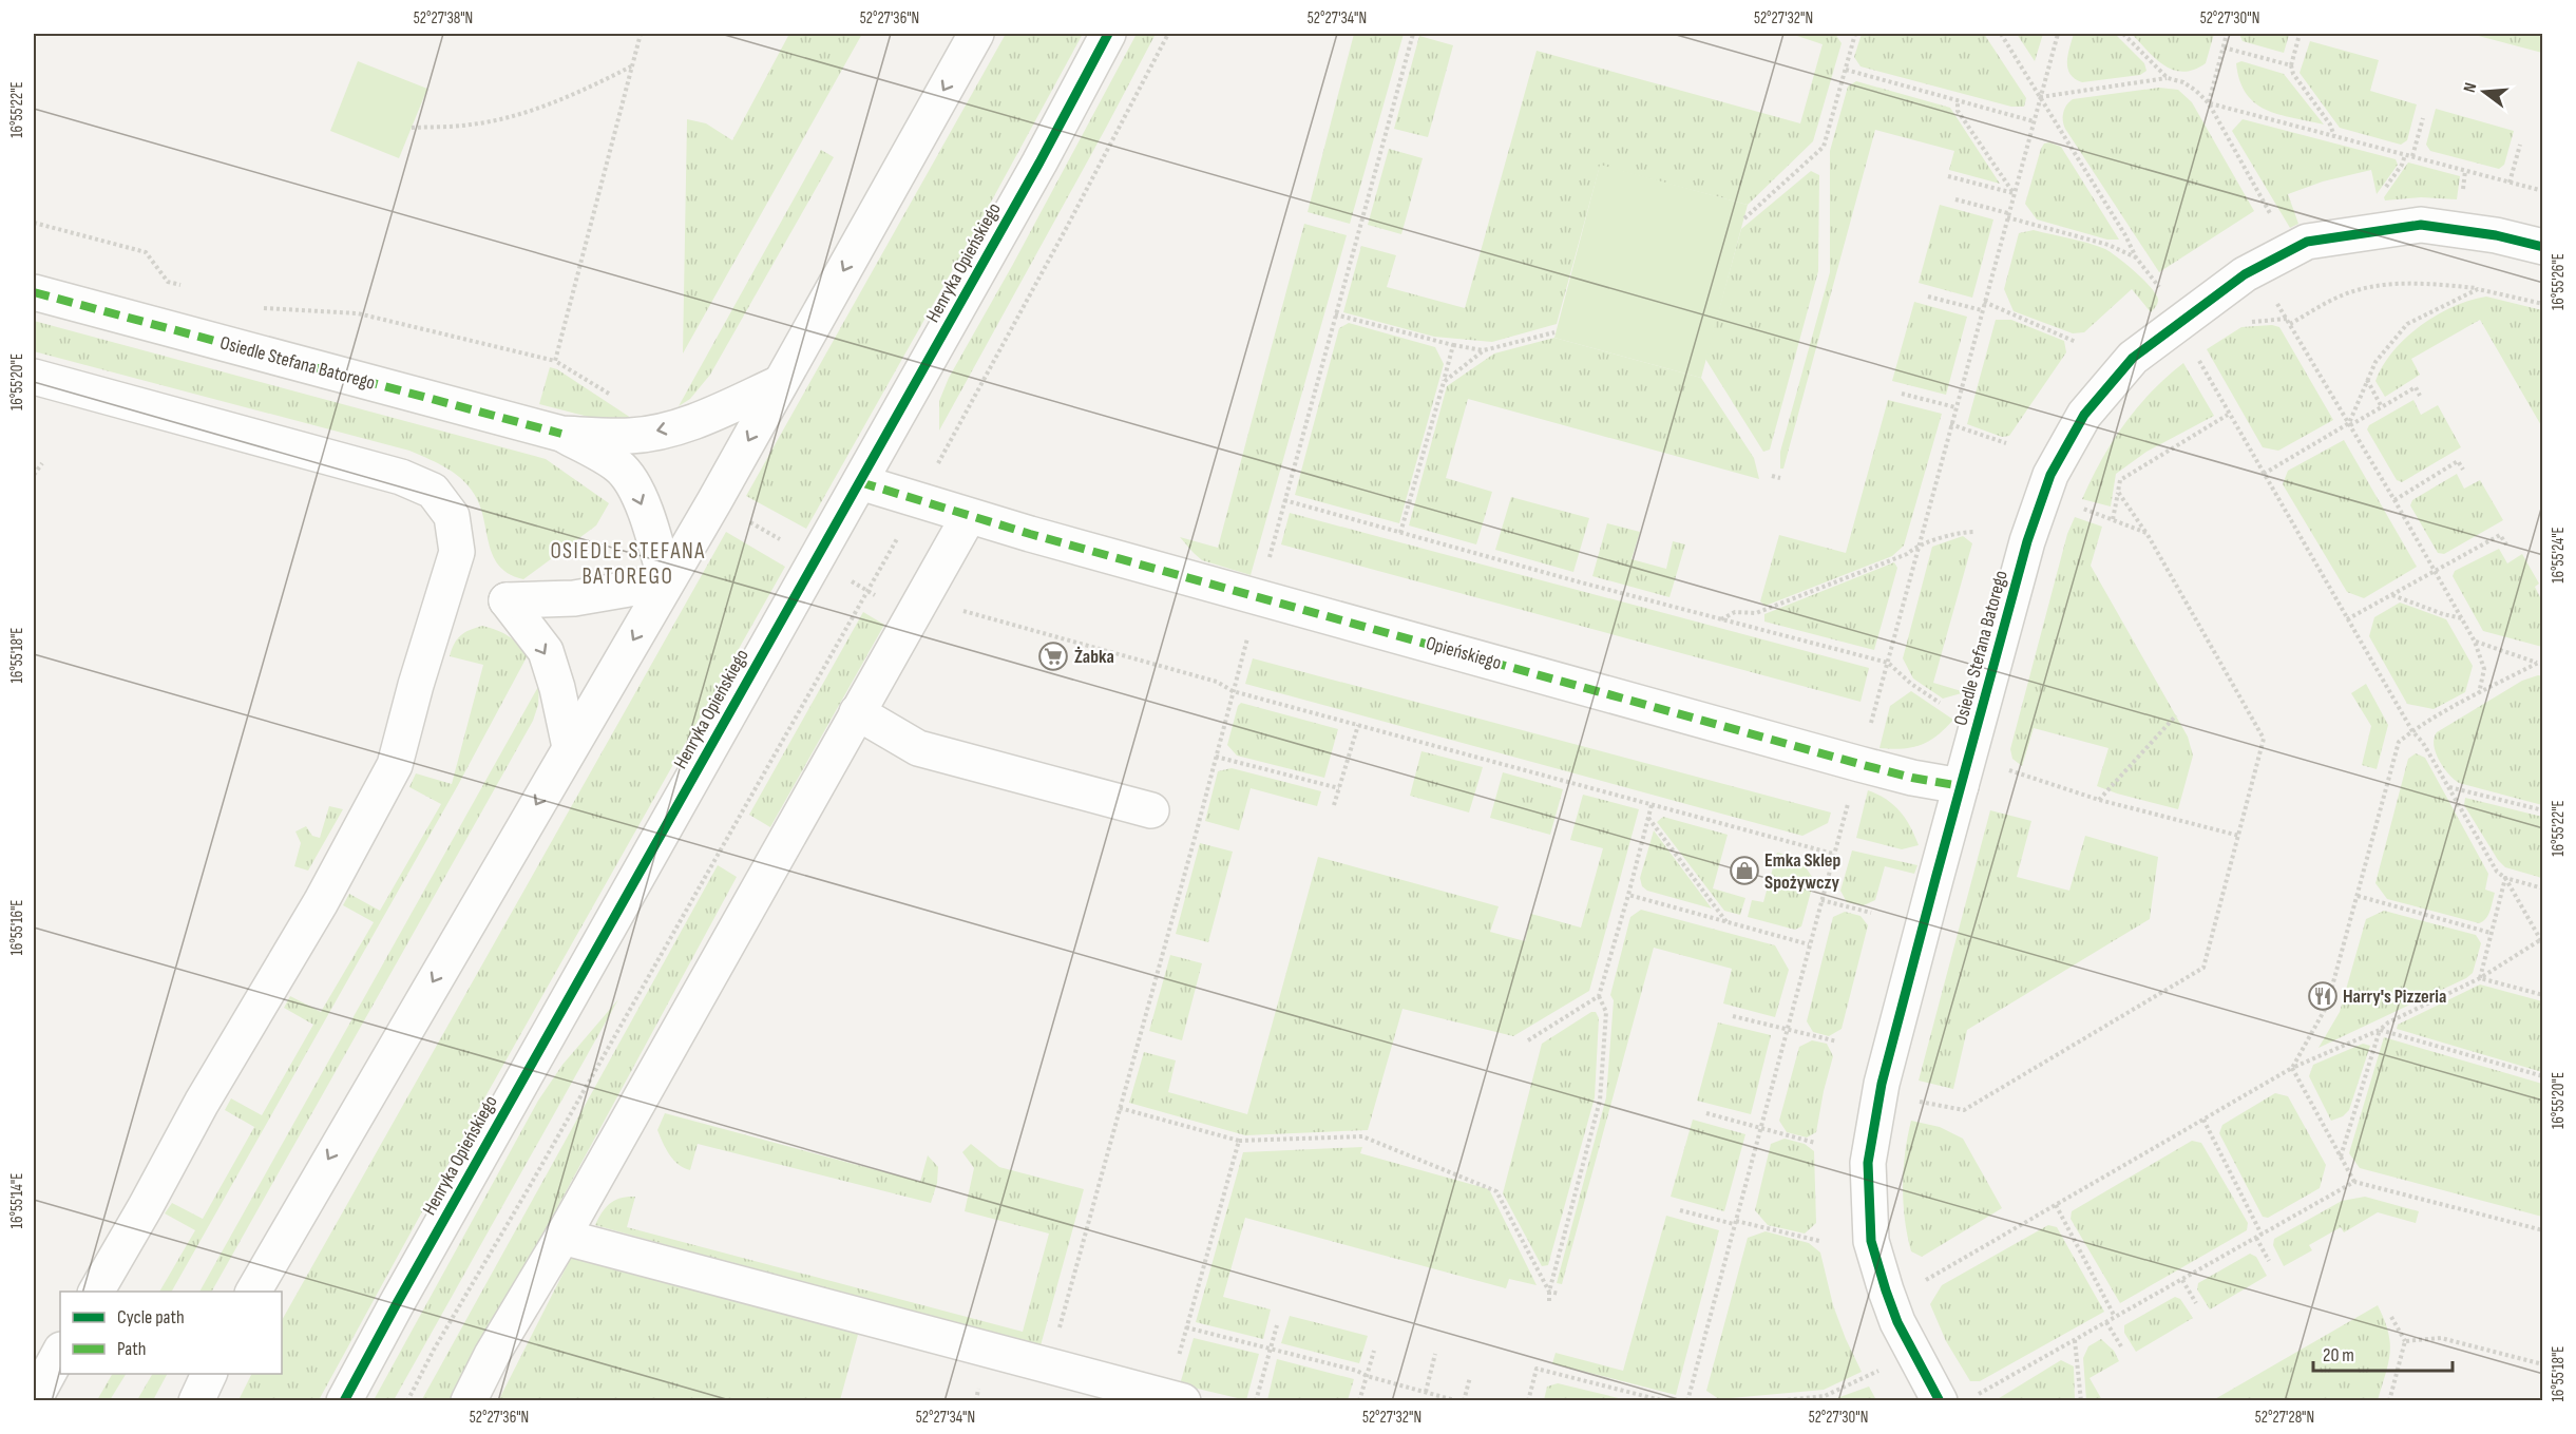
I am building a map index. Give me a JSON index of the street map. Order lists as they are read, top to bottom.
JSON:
{
  "streets": {
    "street": ["Henryka Opieńskiego", "Osiedle Stefana Batorego", "Opieńskiego"]
  },
  "crossings": [
    ["Henryka Opieńskiego", "Opieńskiego"],
    ["Osiedle Stefana Batorego", "Opieńskiego"]
  ],
  "districts": ["OSIEDLE STEFANA BATOREGO"],
  "places": {
    "supermarket": ["Żabka"],
    "shop": ["Emka Sklep Spożywczy"],
    "restaurant": ["Harry's Pizzeria"]
  },
  "legend": ["Cycle path", "Path"],
  "scale_bar": "20 m",
  "north": "left",
  "coordinates": [
    "52°27'38\"N",
    "52°27'36\"N",
    "52°27'34\"N",
    "52°27'32\"N",
    "52°27'30\"N",
    "16°55'22\"E",
    "16°55'26\"E",
    "16°55'20\"E",
    "16°55'24\"E",
    "16°55'18\"E",
    "16°55'16\"E",
    "16°55'14\"E",
    "52°27'28\"N"
  ]
}
